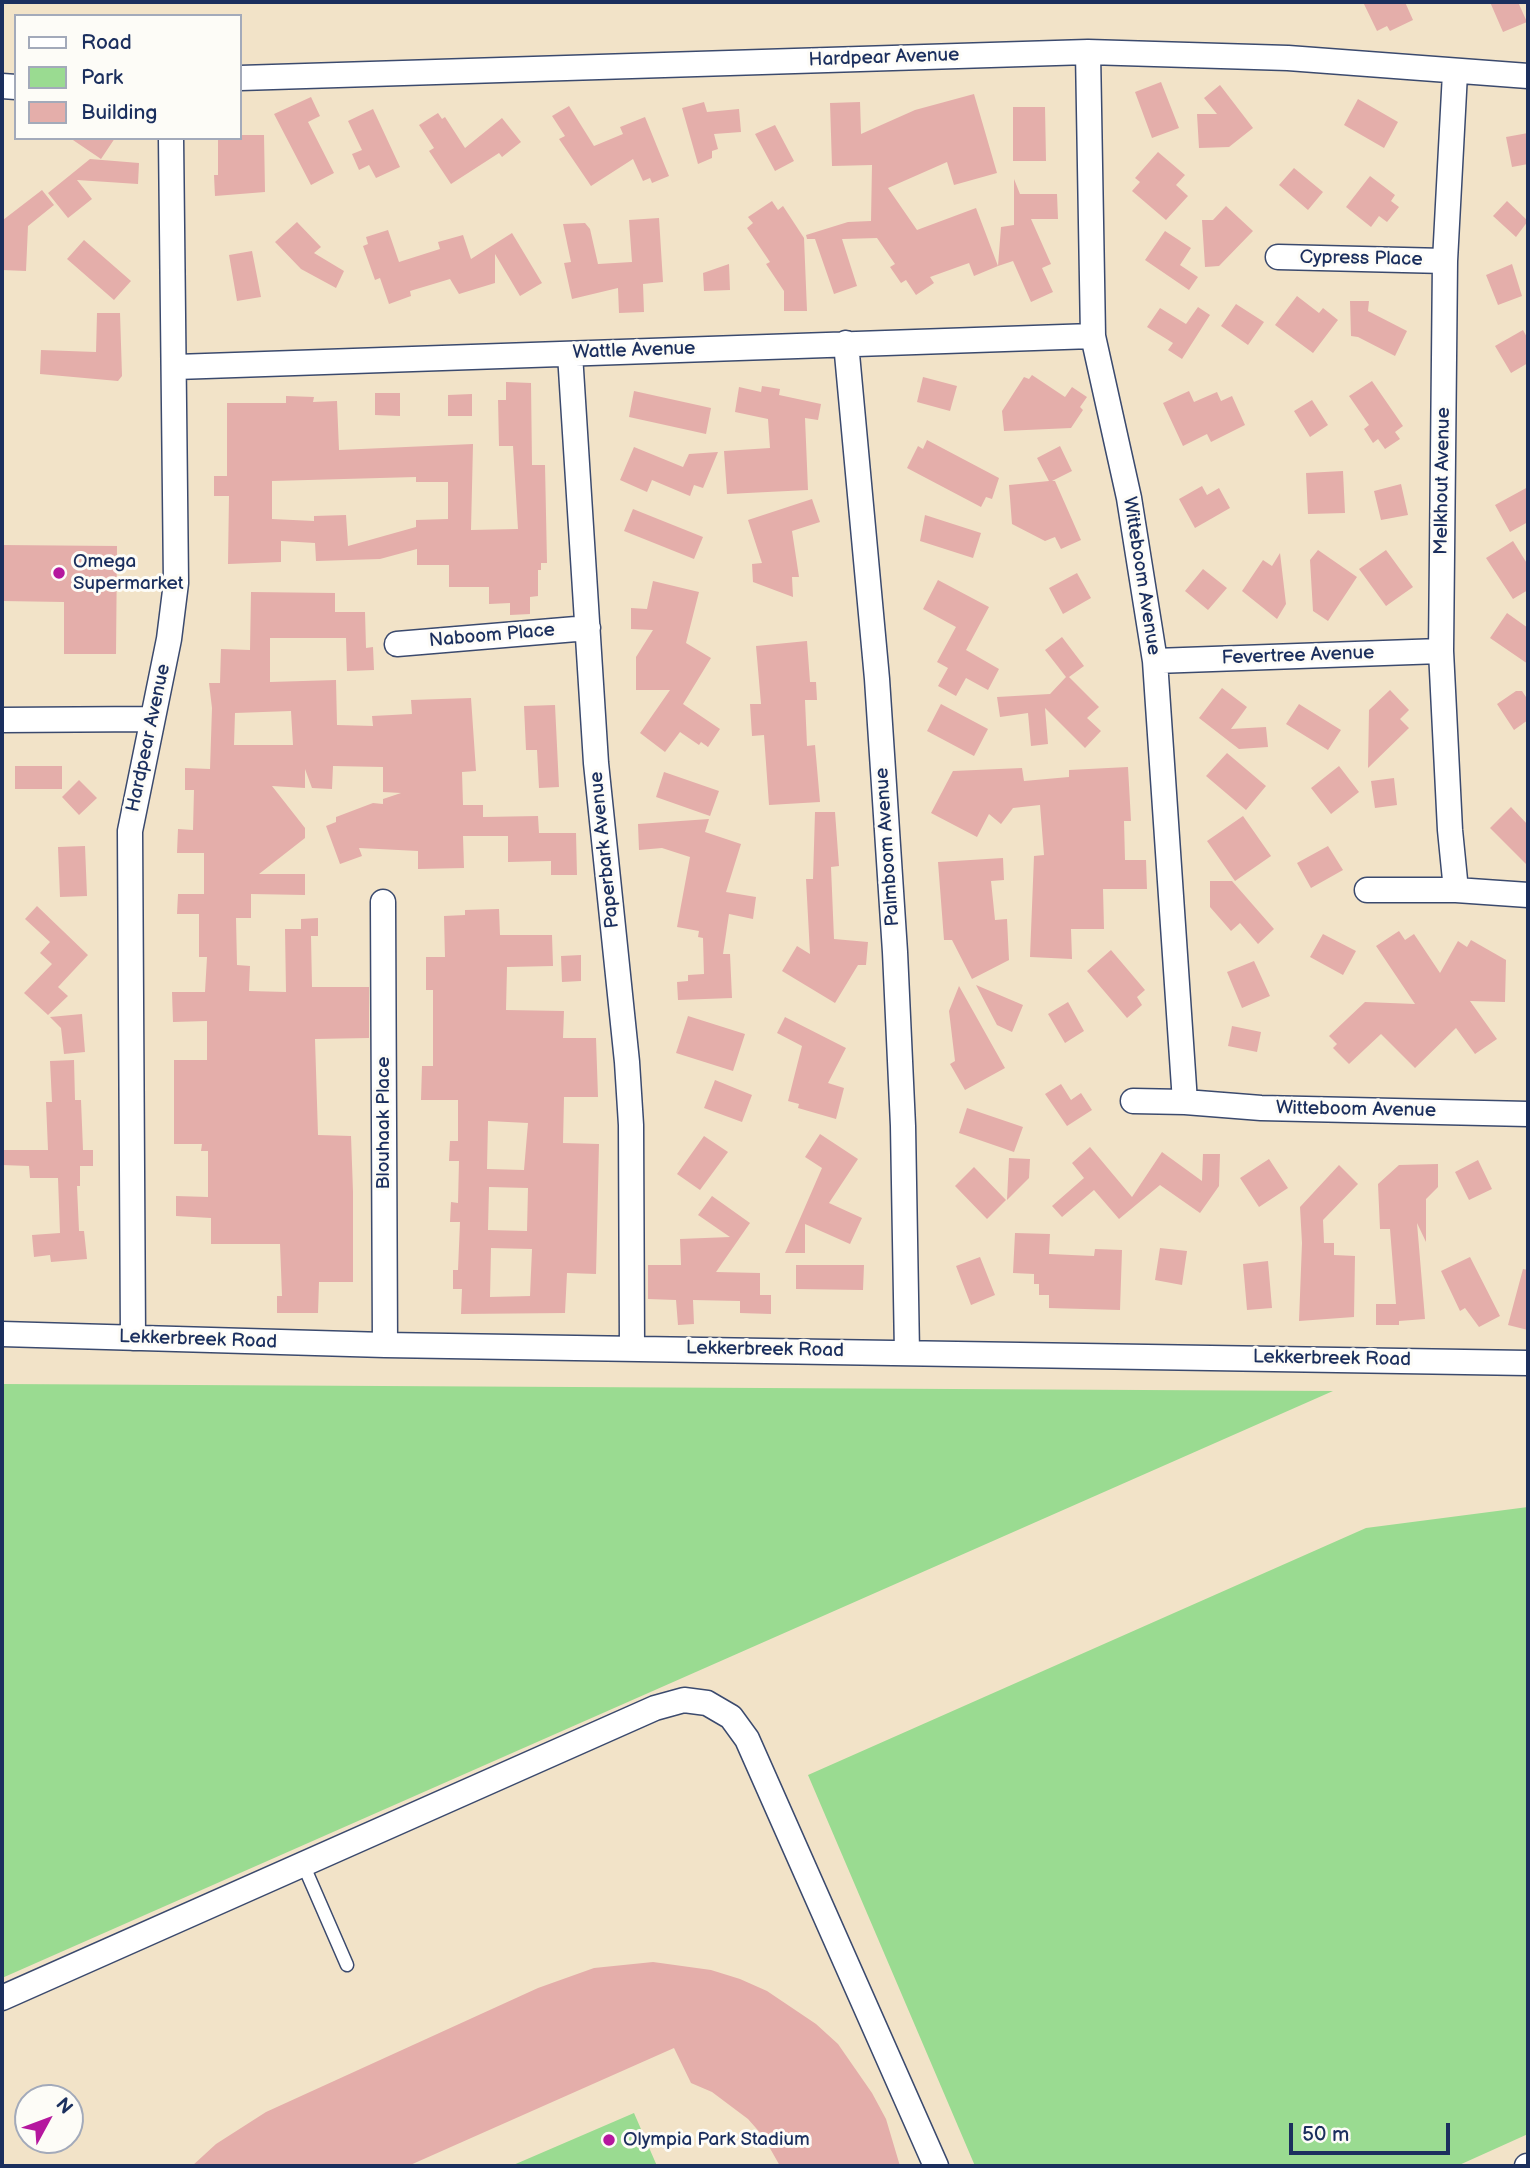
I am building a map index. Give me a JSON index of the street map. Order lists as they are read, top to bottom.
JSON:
{
  "streets": {
    "street": [
      "Hardpear Avenue",
      "Cypress Place",
      "Wattle Avenue",
      "Melkhout Avenue",
      "Witteboom Avenue",
      "Naboom Place",
      "Fevertree Avenue",
      "Palmboom Avenue",
      "Paperbark Avenue",
      "Blouhaak Place",
      "Lekkerbreek Road"
    ]
  },
  "crossings": [
    ["Hardpear Avenue", "Wattle Avenue"],
    ["Hardpear Avenue", "Melkhout Avenue"],
    ["Hardpear Avenue", "Witteboom Avenue"],
    ["Hardpear Avenue", "Lekkerbreek Road"],
    ["Cypress Place", "Melkhout Avenue"],
    ["Wattle Avenue", "Witteboom Avenue"],
    ["Wattle Avenue", "Palmboom Avenue"],
    ["Wattle Avenue", "Paperbark Avenue"],
    ["Melkhout Avenue", "Fevertree Avenue"],
    ["Witteboom Avenue", "Fevertree Avenue"],
    ["Naboom Place", "Paperbark Avenue"],
    ["Palmboom Avenue", "Lekkerbreek Road"],
    ["Paperbark Avenue", "Lekkerbreek Road"],
    ["Blouhaak Place", "Lekkerbreek Road"]
  ],
  "places": ["Omega Supermarket", "Olympia Park Stadium"],
  "legend": ["Road", "Park", "Building"],
  "scale_bar": "50 m",
  "north": "top right"
}
